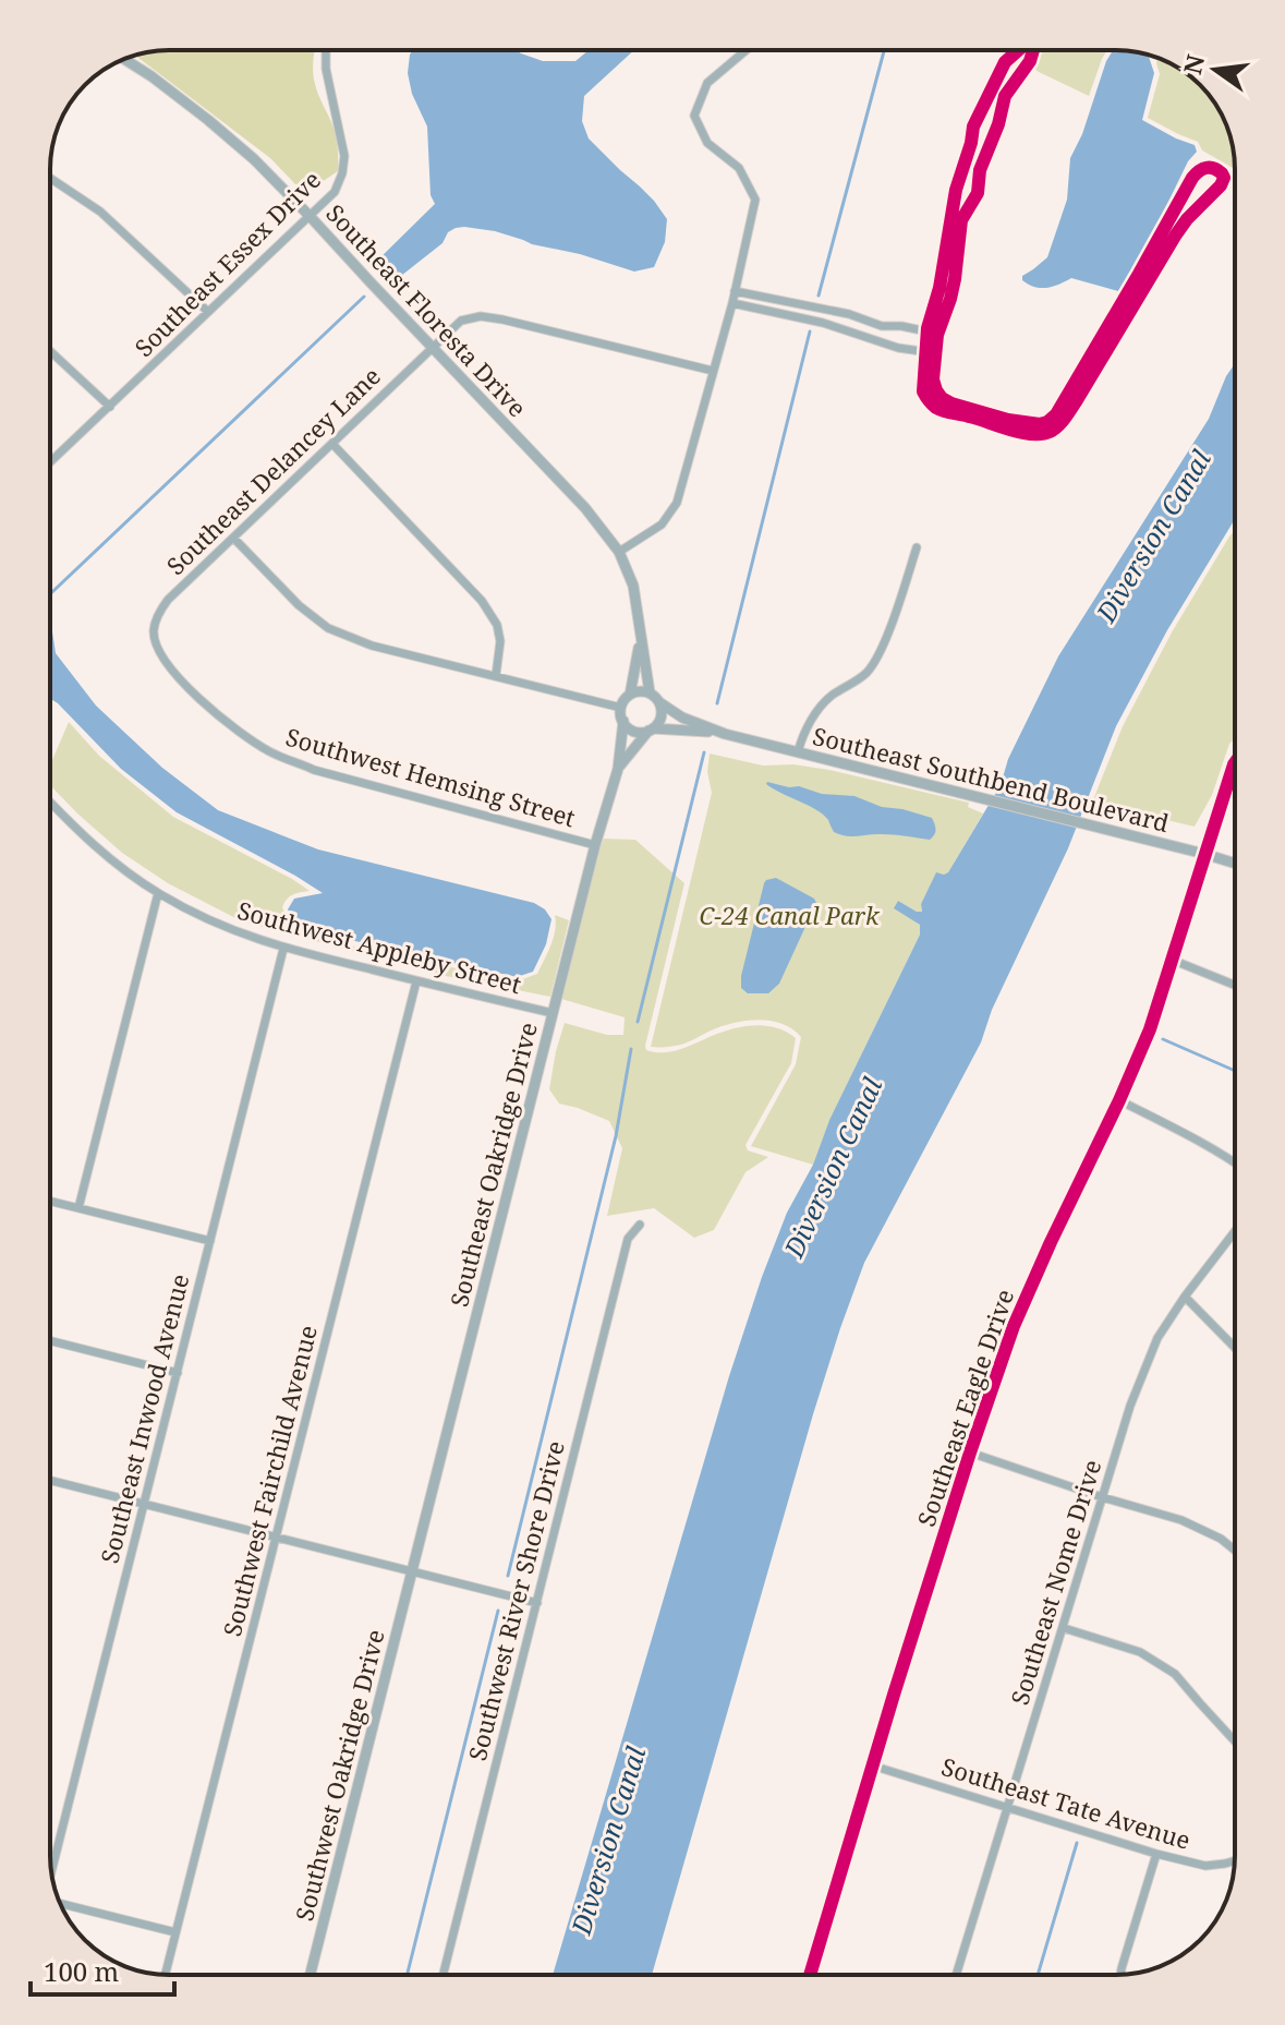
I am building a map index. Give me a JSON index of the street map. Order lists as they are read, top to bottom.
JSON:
{
  "streets": {
    "street": [
      "Southeast Essex Drive",
      "Southeast Floresta Drive",
      "Southeast Delancey Lane",
      "Southwest Hemsing Street",
      "Southeast Southbend Boulevard",
      "Southwest Appleby Street",
      "Southeast Oakridge Drive",
      "Southeast Eagle Drive",
      "Southeast Inwood Avenue",
      "Southwest Fairchild Avenue",
      "Southeast Nome Drive",
      "Southwest River Shore Drive",
      "Southwest Oakridge Drive",
      "Southeast Tate Avenue"
    ]
  },
  "crossings": [
    ["Southeast Essex Drive", "Southeast Floresta Drive"],
    ["Southeast Floresta Drive", "Southeast Delancey Lane"],
    ["Southeast Floresta Drive", "Southeast Southbend Boulevard"],
    ["Southeast Floresta Drive", "Southeast Oakridge Drive"],
    ["Southeast Delancey Lane", "Southwest Hemsing Street"],
    ["Southwest Hemsing Street", "Southeast Oakridge Drive"],
    ["Southeast Southbend Boulevard", "Southeast Oakridge Drive"],
    ["Southeast Southbend Boulevard", "Southeast Eagle Drive"],
    ["Southwest Appleby Street", "Southeast Oakridge Drive"],
    ["Southwest Appleby Street", "Southeast Inwood Avenue"],
    ["Southwest Appleby Street", "Southwest Fairchild Avenue"],
    ["Southeast Oakridge Drive", "Southwest Oakridge Drive"],
    ["Southeast Eagle Drive", "Southeast Tate Avenue"],
    ["Southeast Nome Drive", "Southeast Tate Avenue"]
  ],
  "water": ["Diversion Canal"],
  "parks": ["C-24 Canal Park"],
  "scale_bar": "100 m",
  "north": "left"
}
